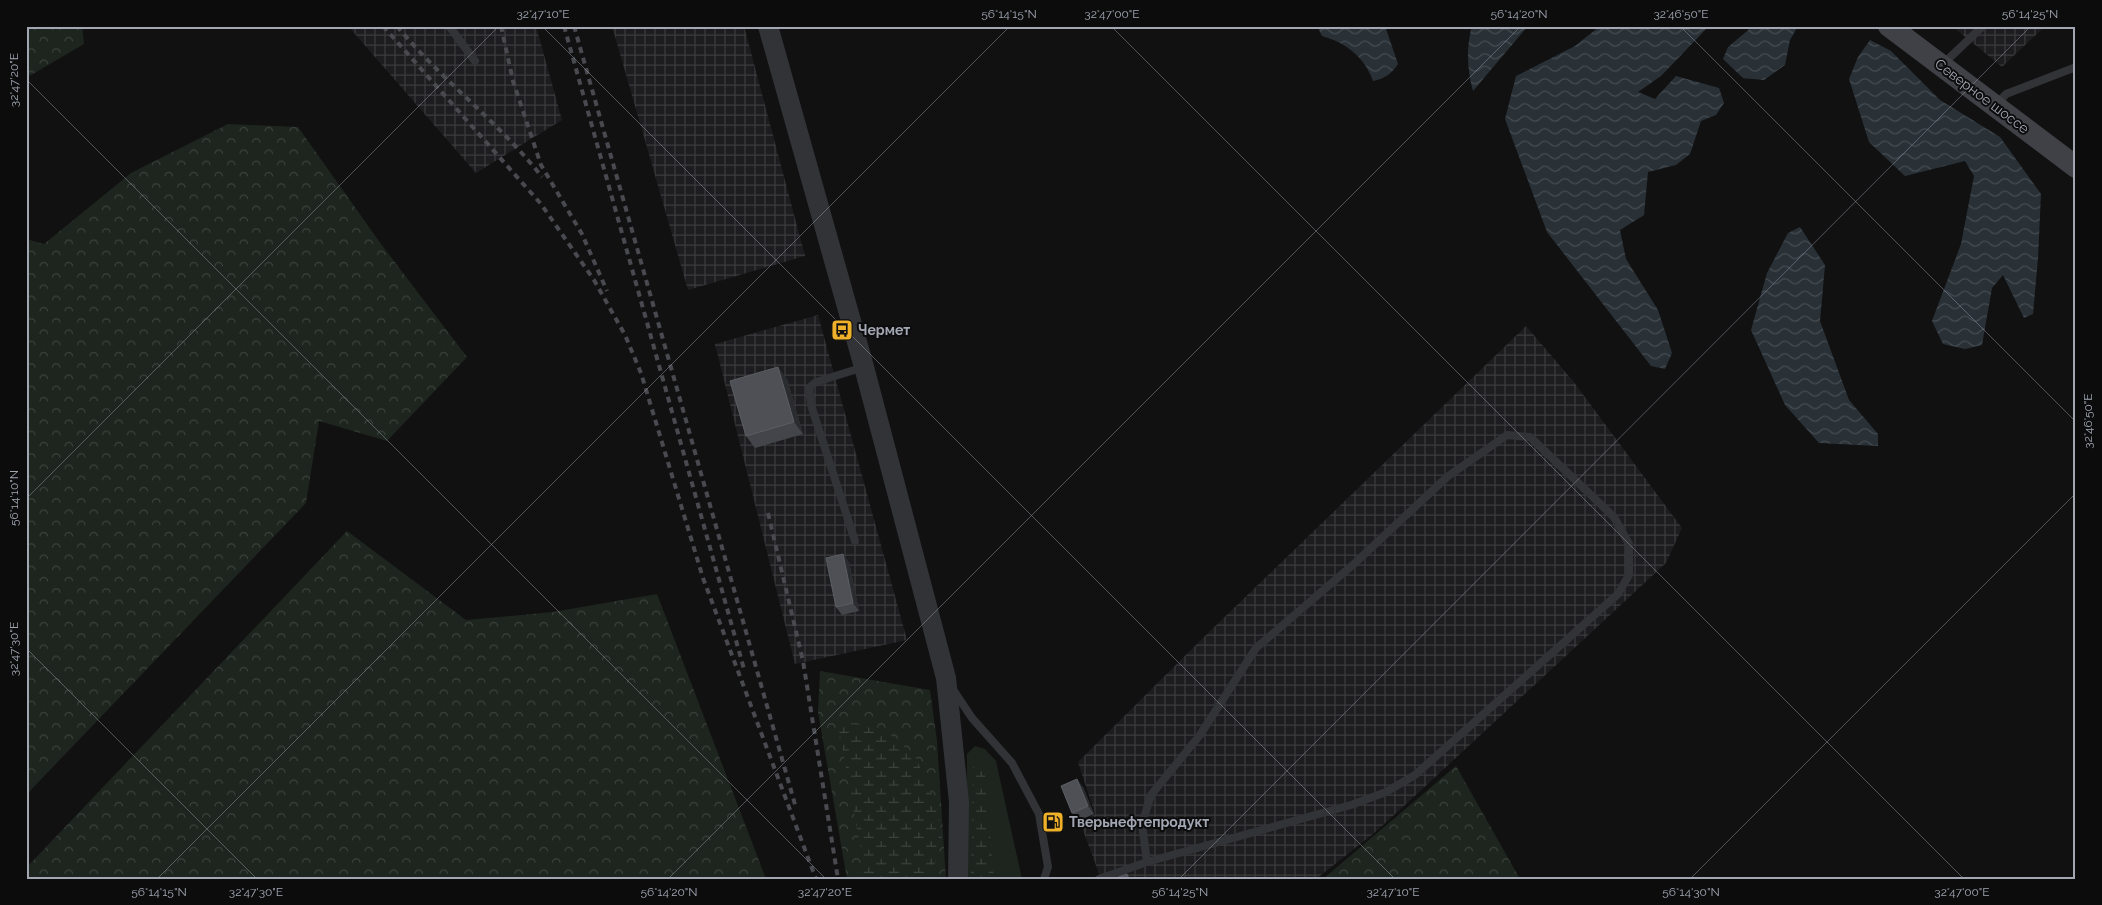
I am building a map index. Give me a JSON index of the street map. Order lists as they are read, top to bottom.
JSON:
{
  "streets": {
    "main road": ["Северное шоссе"]
  },
  "places": {
    "bus stop": ["Чермет"],
    "fuel station": ["Тверьнефтепродукт"]
  },
  "coordinates": [
    "32°47'10\"E",
    "56°14'15\"N",
    "32°47'00\"E",
    "56°14'20\"N",
    "32°46'50\"E",
    "56°14'25\"N",
    "32°47'20\"E",
    "56°14'10\"N",
    "32°47'30\"E",
    "56°14'30\"N"
  ]
}
